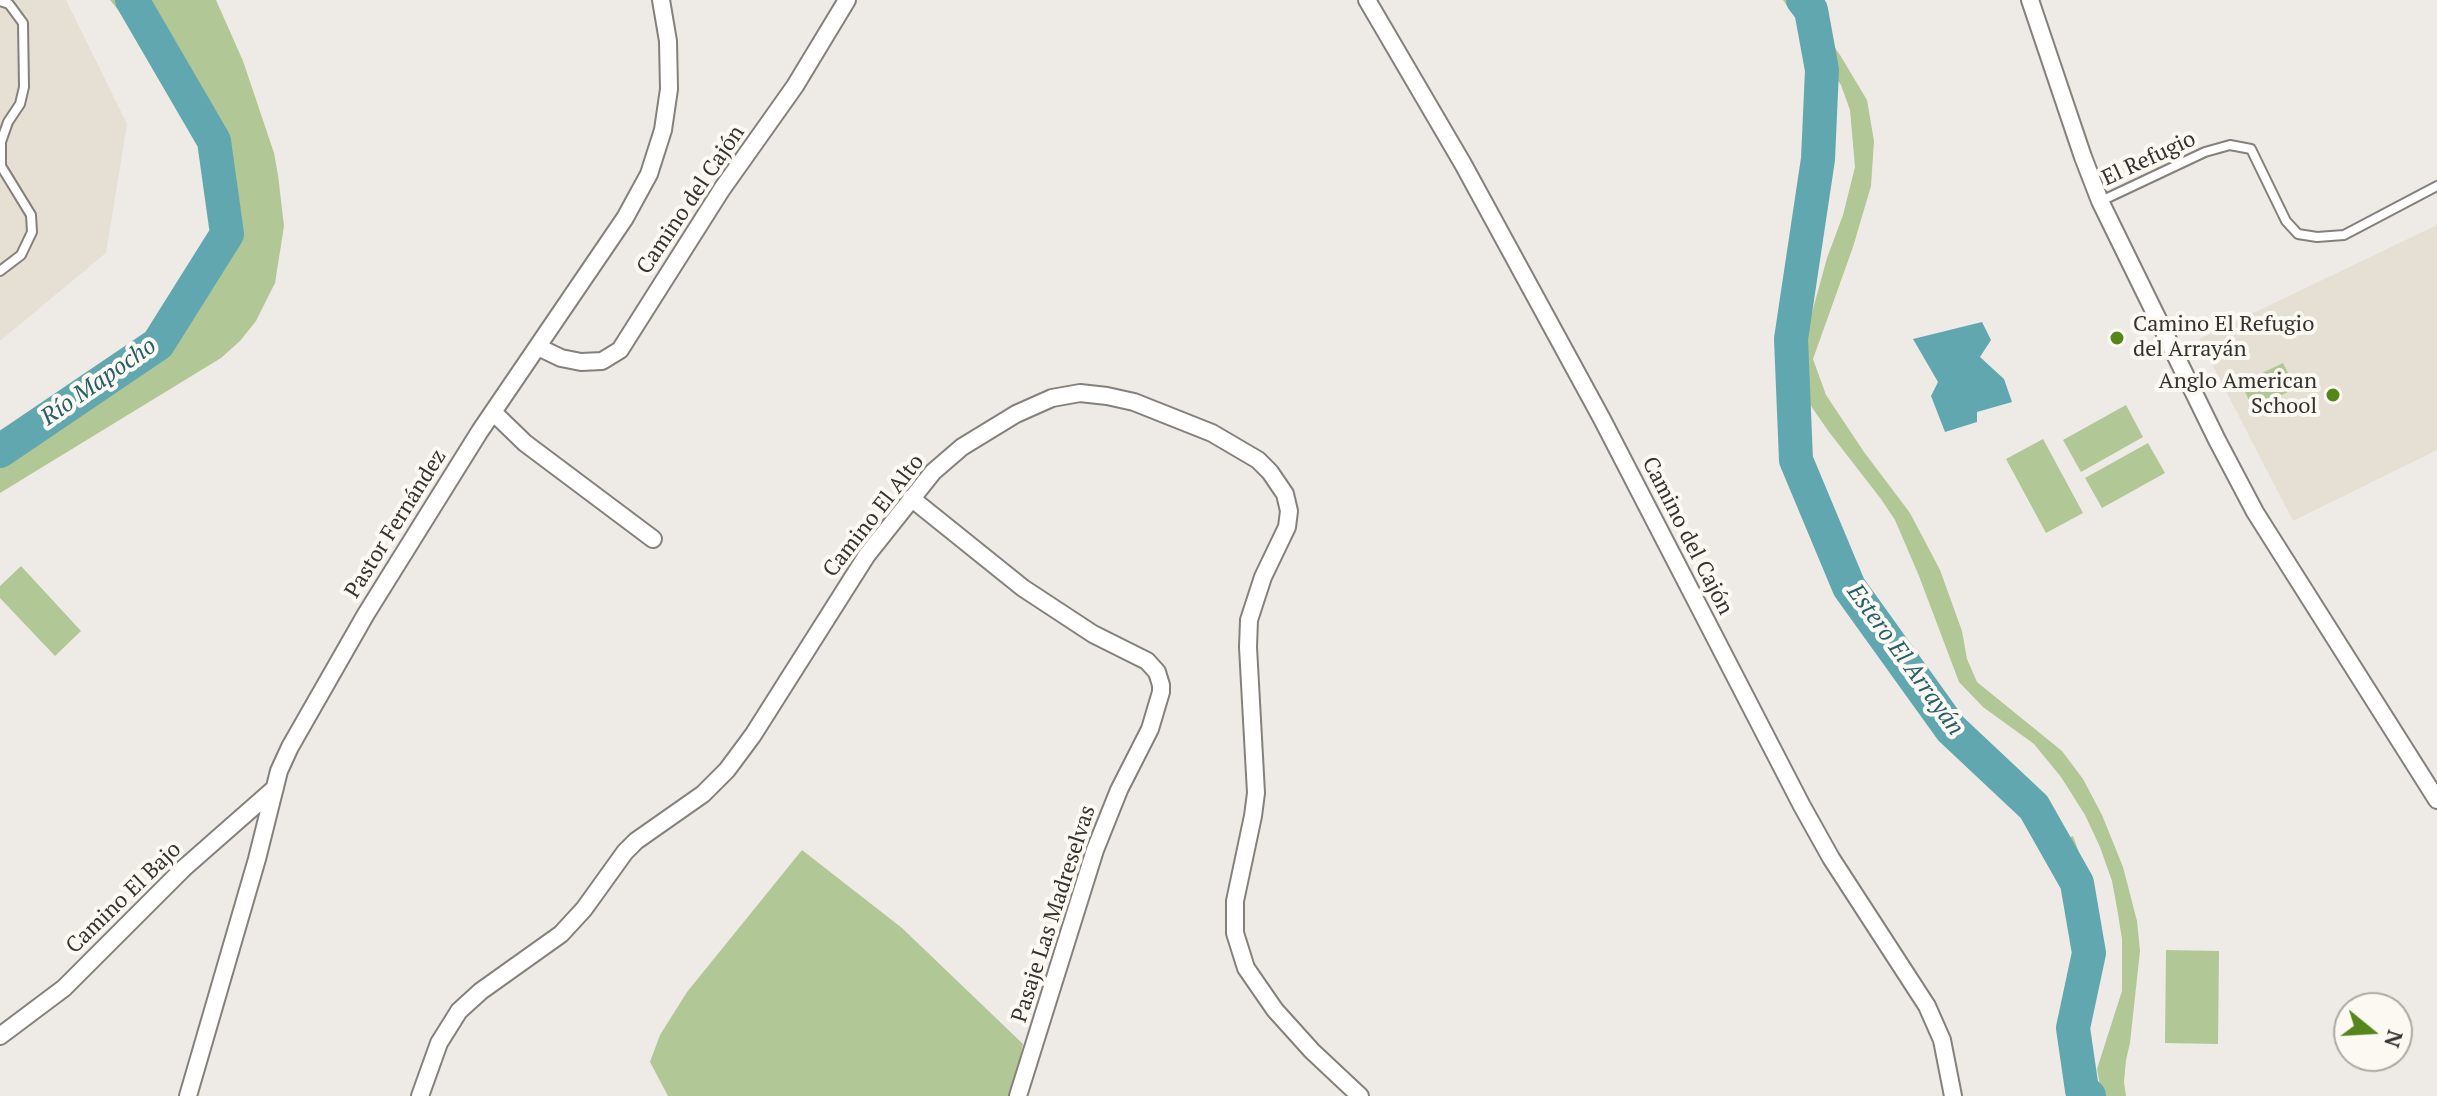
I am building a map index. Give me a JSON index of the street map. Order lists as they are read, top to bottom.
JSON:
{
  "streets": {
    "street": [
      "Camino del Cajón",
      "Camino El Alto",
      "Pastor Fernández",
      "Camino El Bajo",
      "Pasaje Las Madreselvas"
    ],
    "lane": ["El Refugio"]
  },
  "crossings": [
    ["Camino del Cajón", "Pastor Fernández"],
    ["Camino El Alto", "Pasaje Las Madreselvas"],
    ["Pastor Fernández", "Camino El Bajo"]
  ],
  "water": ["Río Mapocho", "Estero El Arrayán"],
  "places": ["Camino El Refugio del Arrayán", "Anglo American School"],
  "north": "right"
}
